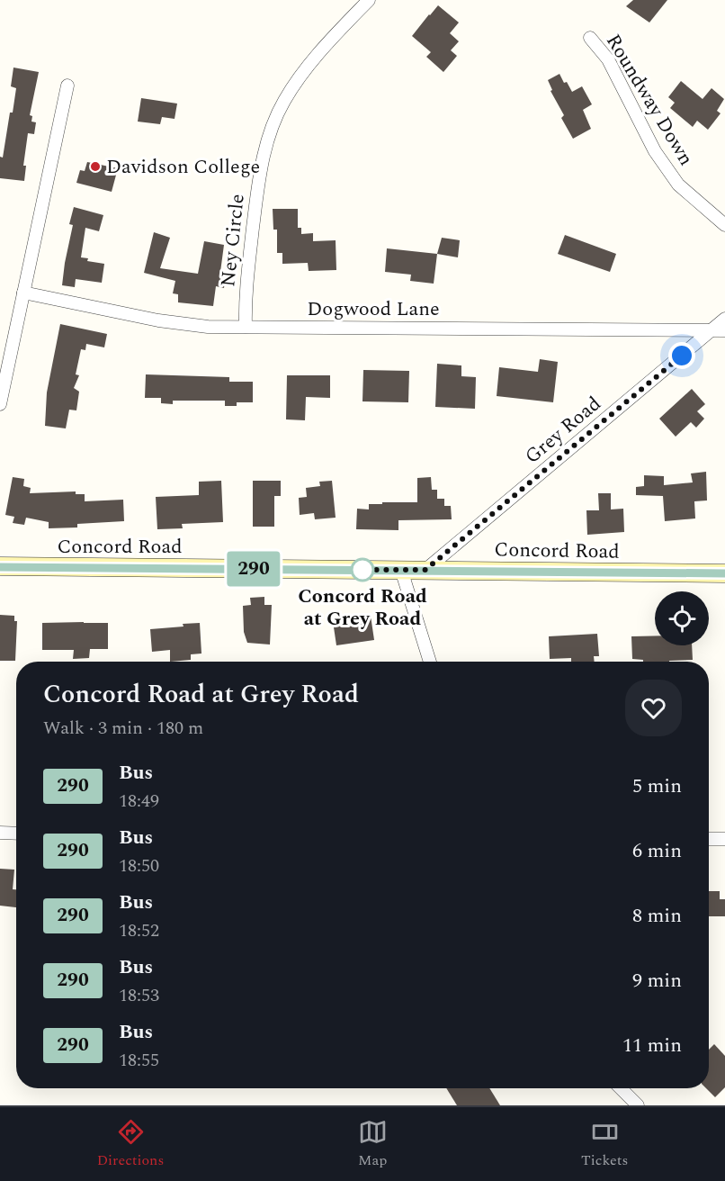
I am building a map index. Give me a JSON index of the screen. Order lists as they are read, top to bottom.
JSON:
{
  "streets": {
    "main road": ["Concord Road"],
    "street": [
      "Roundway Down",
      "Ney Circle",
      "Dogwood Lane",
      "Grey Road"
    ]
  },
  "crossings": [
    ["Ney Circle", "Dogwood Lane"],
    ["Dogwood Lane", "Grey Road"],
    ["Grey Road", "Concord Road"]
  ],
  "places": ["Davidson College", "Concord Road at Grey Road"],
  "lines": ["bus line 290"],
  "page": {
    "on_map": "290",
    "heading": ["Concord Road at Grey Road", "Walk · 3 min · 180 m"],
    "list": [
      {
        "mark": "290",
        "name": "Bus",
        "note": "18:49",
        "value": "5 min"
      },
      {
        "mark": "290",
        "name": "Bus",
        "note": "18:50",
        "value": "6 min"
      },
      {
        "mark": "290",
        "name": "Bus",
        "note": "18:52",
        "value": "8 min"
      },
      {
        "mark": "290",
        "name": "Bus",
        "note": "18:53",
        "value": "9 min"
      },
      {
        "mark": "290",
        "name": "Bus",
        "note": "18:55",
        "value": "11 min"
      }
    ],
    "tabs": ["Directions", "Map", "Tickets"]
  }
}
